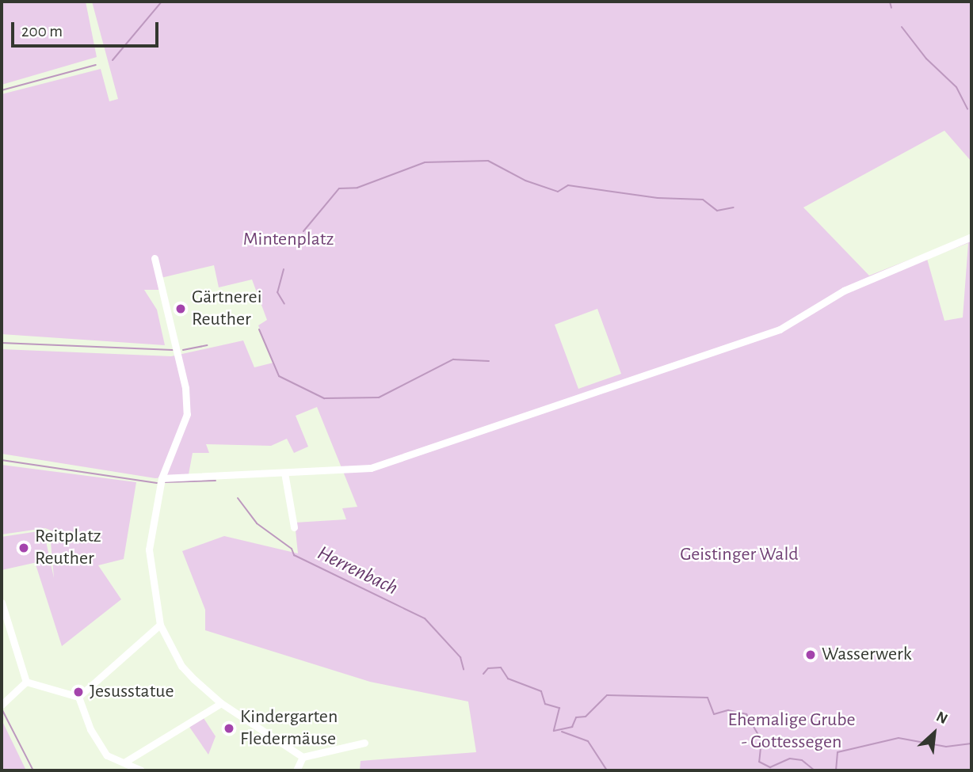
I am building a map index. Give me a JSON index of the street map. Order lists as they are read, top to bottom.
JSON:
{
  "water": ["Herrenbach"],
  "parks": ["Mintenplatz", "Geistinger Wald", "Ehemalige Grube - Gottessegen"],
  "places": [
    "Gärtnerei Reuther",
    "Reitplatz Reuther",
    "Wasserwerk",
    "Jesusstatue",
    "Kindergarten Fledermäuse"
  ],
  "scale_bar": "200 m",
  "north": "top right"
}
